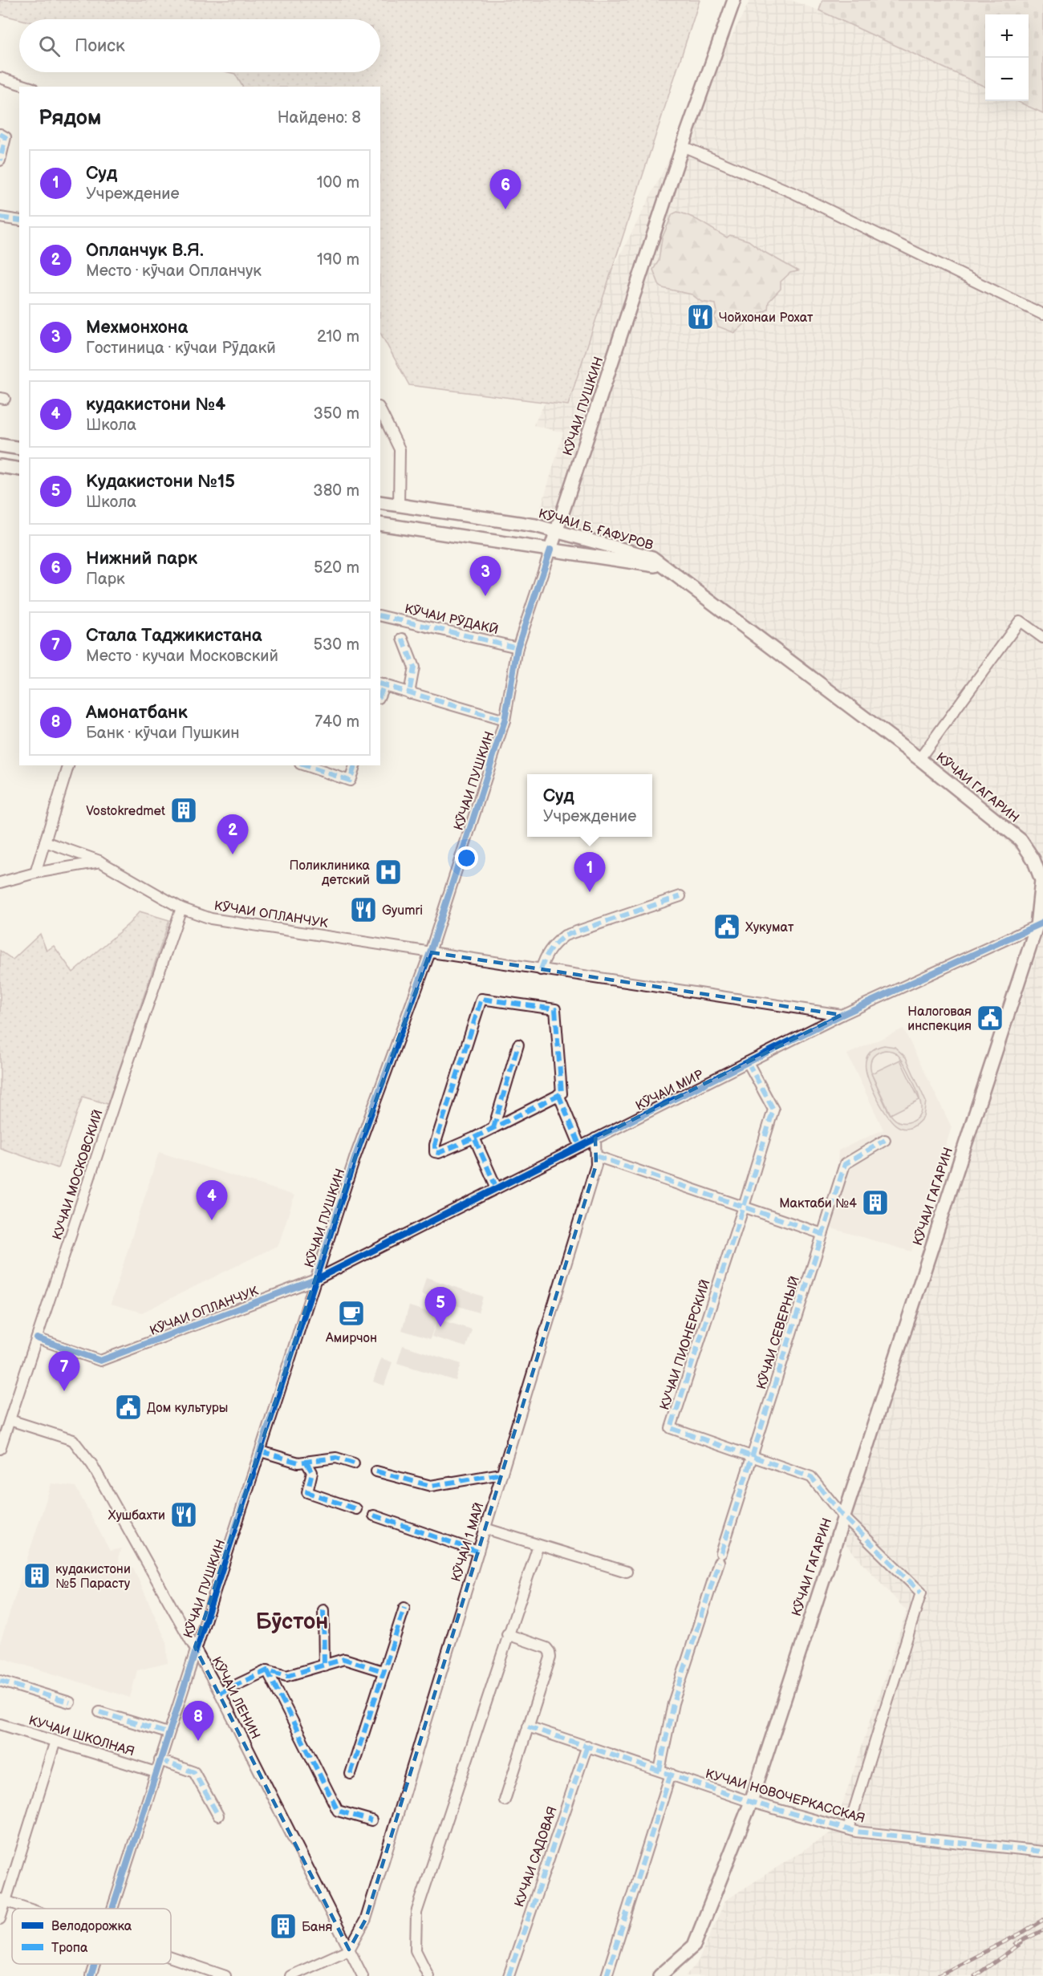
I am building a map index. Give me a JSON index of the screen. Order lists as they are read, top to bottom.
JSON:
{
  "streets": {
    "main road": ["КӮЧАИ ПУШКИН", "КӮЧАИ Б. ҒАФУРОВ", "КӮЧАИ ГАГАРИН"],
    "street": [
      "КӮЧАИ РӮДАКӢ",
      "КӮЧАИ ОПЛАНЧУК",
      "КӮЧАИ МИР",
      "КУЧАИ МОСКОВСКИЙ",
      "КӮЧАИ СЕВЕРНЫЙ",
      "КУЧАИ ПИОНЕРСКИЙ",
      "КӮЧАИ 1 МАЙ",
      "КӮЧАИ ЛЕНИН",
      "КУЧАИ ШКОЛНАЯ",
      "КУЧАИ НОВОЧЕРКАССКАЯ",
      "КУЧАИ САДОВАЯ"
    ]
  },
  "crossings": [
    ["КӮЧАИ ПУШКИН", "КӮЧАИ Б. ҒАФУРОВ"],
    ["КӮЧАИ ПУШКИН", "КӮЧАИ РӮДАКӢ"],
    ["КӮЧАИ ПУШКИН", "КӮЧАИ ОПЛАНЧУК"],
    ["КӮЧАИ ПУШКИН", "КӮЧАИ МИР"],
    ["КӮЧАИ ПУШКИН", "КӮЧАИ ЛЕНИН"],
    ["КӮЧАИ ПУШКИН", "КУЧАИ ШКОЛНАЯ"],
    ["КӮЧАИ Б. ҒАФУРОВ", "КӮЧАИ ГАГАРИН"],
    ["КӮЧАИ ГАГАРИН", "КӮЧАИ МИР"],
    ["КӮЧАИ ГАГАРИН", "КУЧАИ ПИОНЕРСКИЙ"],
    ["КӮЧАИ ГАГАРИН", "КУЧАИ НОВОЧЕРКАССКАЯ"],
    ["КӮЧАИ ОПЛАНЧУК", "КӮЧАИ МИР"],
    ["КӮЧАИ ОПЛАНЧУК", "КУЧАИ МОСКОВСКИЙ"],
    ["КӮЧАИ МИР", "КУЧАИ ПИОНЕРСКИЙ"],
    ["КӮЧАИ МИР", "КӮЧАИ 1 МАЙ"],
    ["КУЧАИ МОСКОВСКИЙ", "КӮЧАИ ЛЕНИН"],
    ["КӮЧАИ СЕВЕРНЫЙ", "КУЧАИ ПИОНЕРСКИЙ"],
    ["КӮЧАИ СЕВЕРНЫЙ", "КУЧАИ НОВОЧЕРКАССКАЯ"],
    ["КУЧАИ ПИОНЕРСКИЙ", "КУЧАИ НОВОЧЕРКАССКАЯ"],
    ["КӮЧАИ 1 МАЙ", "КӮЧАИ ЛЕНИН"],
    ["КУЧАИ НОВОЧЕРКАССКАЯ", "КУЧАИ САДОВАЯ"]
  ],
  "districts": ["Бӯстон"],
  "places": {
    "restaurant": ["Чойхонаи Рохат", "Gyumri", "Хушбахти"],
    "building": [
      "Vostokredmet",
      "Мактаби №4",
      "кудакистони №5 Парасту",
      "Баня"
    ],
    "hospital": ["Поликлиника детский"],
    "public building": ["Хукумат", "Налоговая инспекция", "Дом культуры"],
    "cafe": ["Амирчон"]
  },
  "legend": ["Велодорожка", "Тропа"],
  "page": {
    "map_buttons": ["+", "−"],
    "search": "Поиск",
    "heading": ["Рядом", "Найдено: 8"],
    "list": [
      {
        "mark": "1",
        "name": "Суд",
        "note": "Учреждение",
        "value": "100 m"
      },
      {
        "mark": "2",
        "name": "Опланчук В.Я.",
        "note": "Место · кӯчаи Опланчук",
        "value": "190 m"
      },
      {
        "mark": "3",
        "name": "Мехмонхона",
        "note": "Гостиница · кӯчаи Рӯдакӣ",
        "value": "210 m"
      },
      {
        "mark": "4",
        "name": "кудакистони №4",
        "note": "Школа",
        "value": "350 m"
      },
      {
        "mark": "5",
        "name": "Кудакистони №15",
        "note": "Школа",
        "value": "380 m"
      },
      {
        "mark": "6",
        "name": "Нижний парк",
        "note": "Парк",
        "value": "520 m"
      },
      {
        "mark": "7",
        "name": "Стала Таджикистана",
        "note": "Место · кучаи Московский",
        "value": "530 m"
      },
      {
        "mark": "8",
        "name": "Амонатбанк",
        "note": "Банк · кӯчаи Пушкин",
        "value": "740 m"
      }
    ],
    "pins": [
      "6",
      "3",
      "2",
      "1",
      "4",
      "5",
      "7",
      "8"
    ],
    "popup": ["Суд", "Учреждение"]
  }
}
